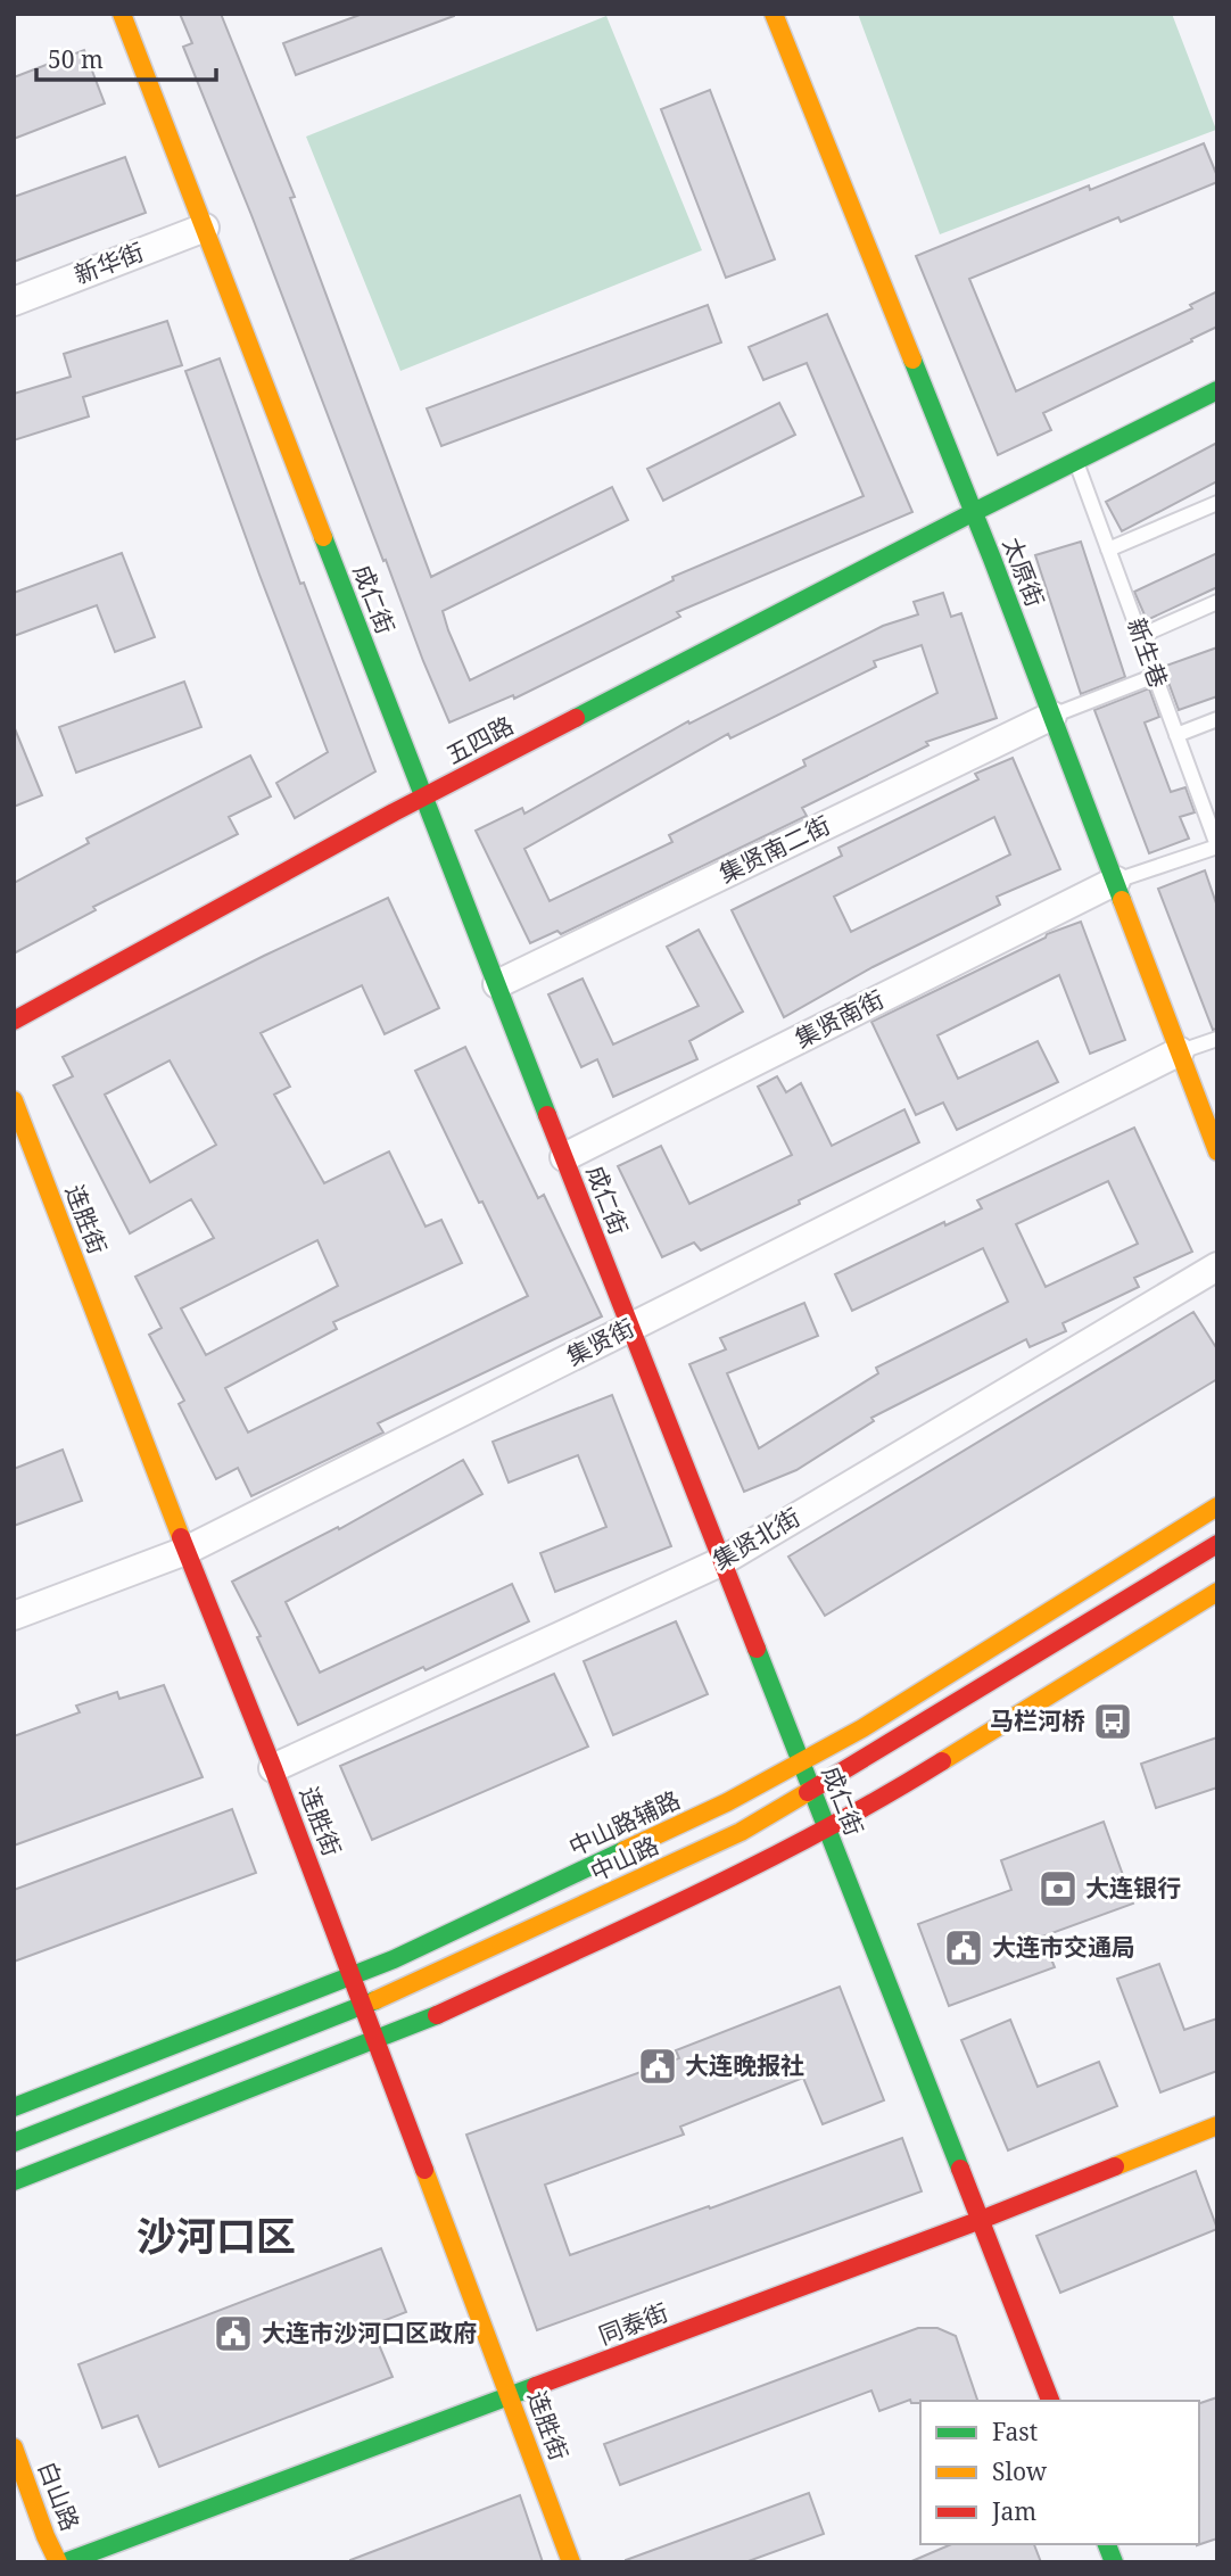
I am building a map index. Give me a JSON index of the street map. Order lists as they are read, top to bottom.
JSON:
{
  "streets": {
    "main road": [
      "太原街",
      "成仁街",
      "五四路",
      "连胜街",
      "中山路辅路",
      "中山路",
      "同泰街",
      "白山路"
    ],
    "street": [
      "新华街",
      "集贤南二街",
      "集贤南街",
      "集贤街",
      "集贤北街"
    ],
    "lane": ["新生巷"]
  },
  "crossings": [
    ["新华街", "成仁街"],
    ["太原街", "五四路"],
    ["太原街", "集贤南二街"],
    ["太原街", "集贤南街"],
    ["太原街", "集贤街"],
    ["成仁街", "五四路"],
    ["成仁街", "集贤南二街"],
    ["成仁街", "集贤南街"],
    ["成仁街", "集贤街"],
    ["成仁街", "集贤北街"],
    ["成仁街", "中山路辅路"],
    ["成仁街", "中山路"],
    ["成仁街", "同泰街"],
    ["新生巷", "五四路"],
    ["连胜街", "集贤街"],
    ["连胜街", "集贤北街"],
    ["连胜街", "中山路辅路"],
    ["连胜街", "中山路"],
    ["连胜街", "同泰街"]
  ],
  "districts": ["沙河口区"],
  "places": {
    "bus stop": ["马栏河桥"],
    "bank": ["大连银行"],
    "public building": ["大连市交通局", "大连晚报社", "大连市沙河口区政府"]
  },
  "legend": ["Fast", "Slow", "Jam"],
  "scale_bar": "50 m"
}
